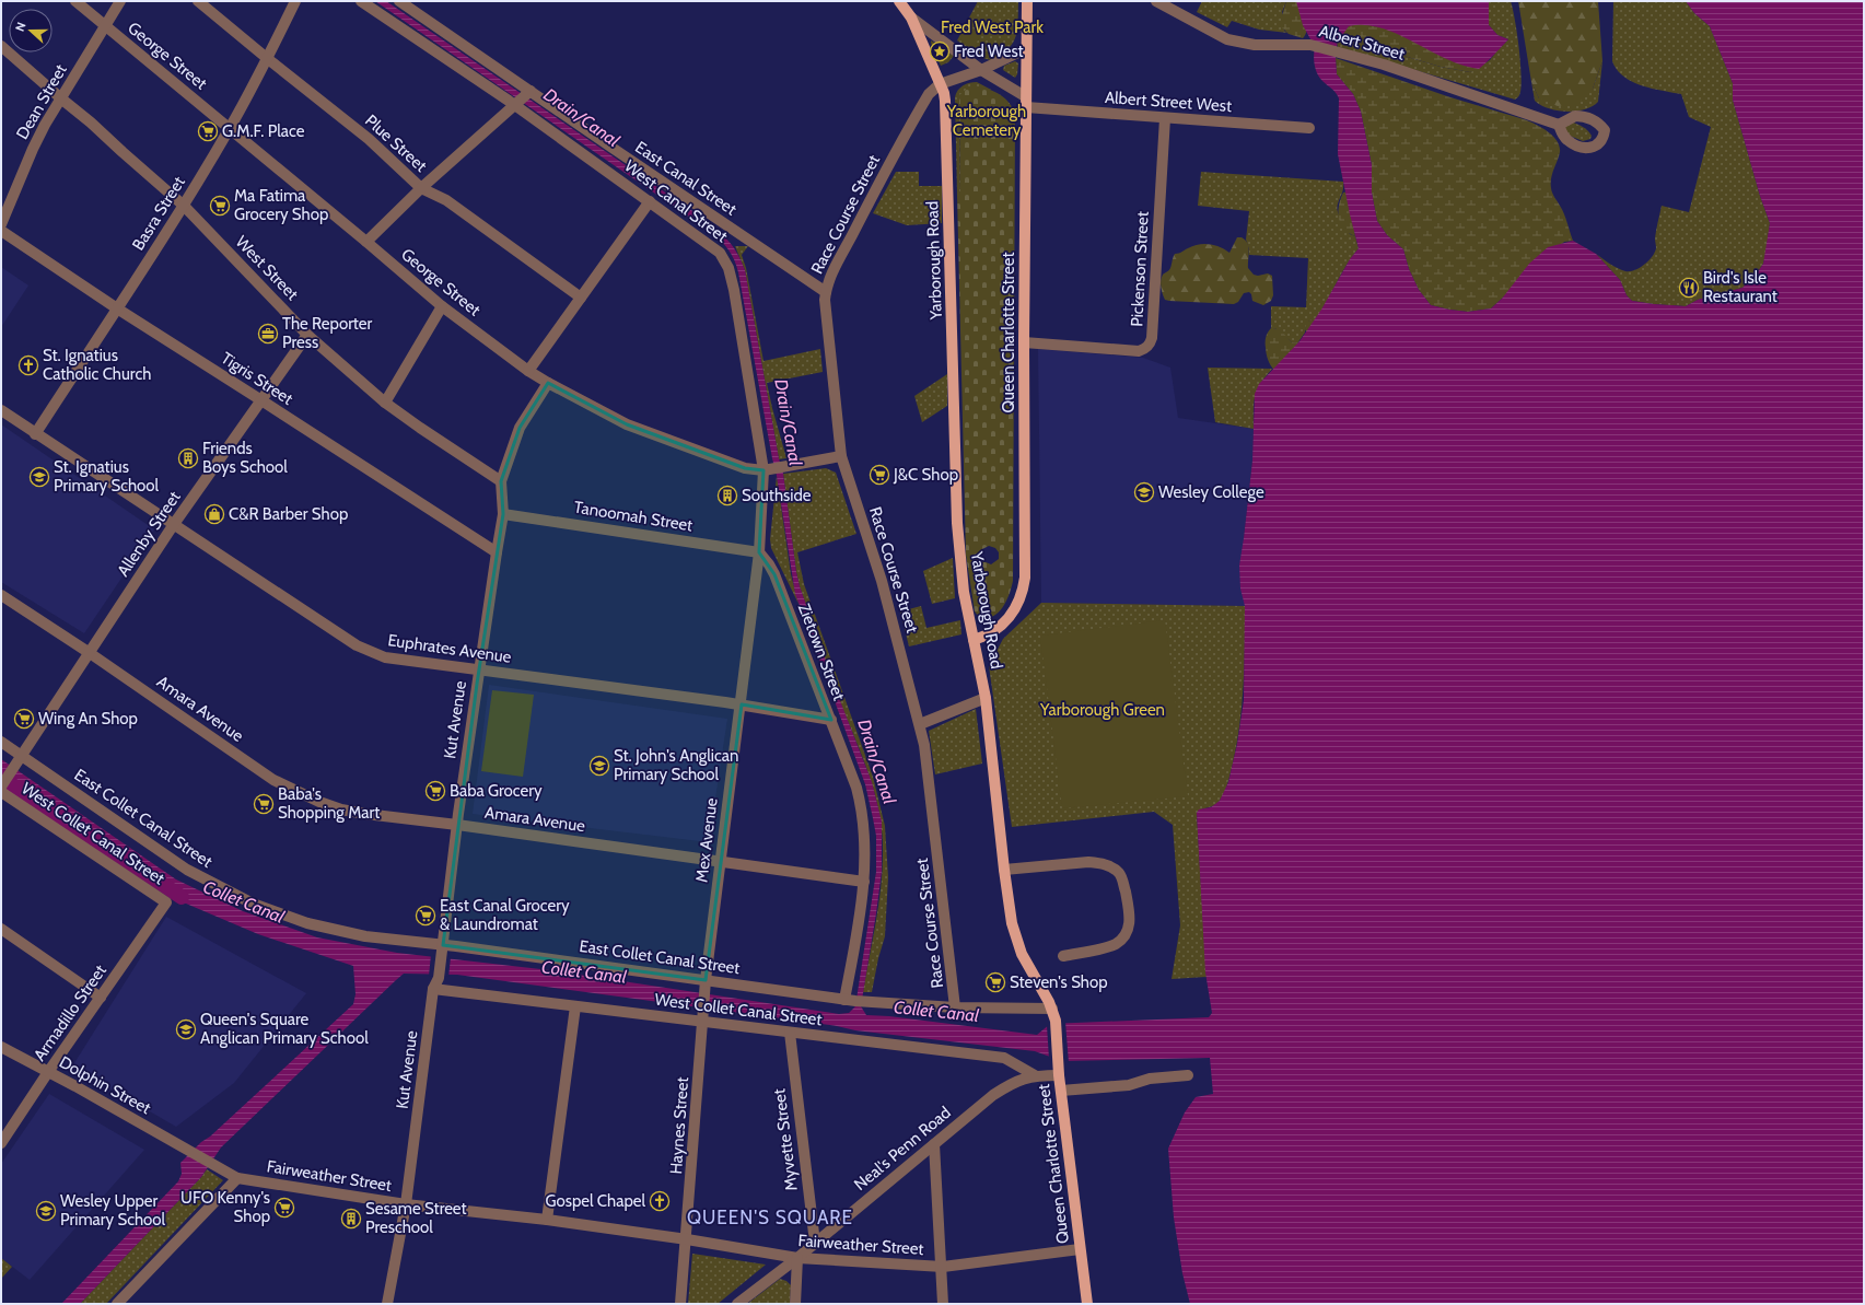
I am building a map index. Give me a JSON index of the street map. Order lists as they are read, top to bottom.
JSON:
{
  "streets": {
    "main road": ["Albert Street West", "Yarborough Road", "Queen Charlotte Street"],
    "street": [
      "Albert Street",
      "George Street",
      "Dean Street",
      "Plue Street",
      "East Canal Street",
      "West Canal Street",
      "Basra Street",
      "Race Course Street",
      "West Street",
      "Pickenson Street",
      "Tigris Street",
      "Tanoomah Street",
      "Allenby Street",
      "Euphrates Avenue",
      "Zietown Street",
      "Amara Avenue",
      "Kut Avenue",
      "East Collet Canal Street",
      "West Collet Canal Street",
      "Mex Avenue",
      "Armadillo Street",
      "Dolphin Street",
      "Haynes Street",
      "Myvette Street",
      "Neal's Penn Road",
      "Fairweather Street"
    ]
  },
  "crossings": [
    ["George Street", "Dean Street"],
    ["George Street", "West Canal Street"],
    ["George Street", "Basra Street"],
    ["George Street", "Race Course Street"],
    ["George Street", "Kut Avenue"],
    ["Dean Street", "West Street"],
    ["Albert Street West", "Race Course Street"],
    ["Albert Street West", "Yarborough Road"],
    ["Albert Street West", "Pickenson Street"],
    ["Albert Street West", "Queen Charlotte Street"],
    ["Plue Street", "Basra Street"],
    ["East Canal Street", "West Canal Street"],
    ["East Canal Street", "Race Course Street"],
    ["West Canal Street", "Tanoomah Street"],
    ["West Canal Street", "Zietown Street"],
    ["West Canal Street", "Mex Avenue"],
    ["Basra Street", "West Street"],
    ["Basra Street", "Tigris Street"],
    ["Basra Street", "Euphrates Avenue"],
    ["Race Course Street", "Yarborough Road"],
    ["Race Course Street", "Queen Charlotte Street"],
    ["Race Course Street", "East Collet Canal Street"],
    ["Yarborough Road", "Queen Charlotte Street"],
    ["Yarborough Road", "East Collet Canal Street"],
    ["West Street", "Allenby Street"],
    ["West Street", "Kut Avenue"],
    ["Pickenson Street", "Queen Charlotte Street"],
    ["Queen Charlotte Street", "Neal's Penn Road"],
    ["Queen Charlotte Street", "Fairweather Street"],
    ["Tigris Street", "Allenby Street"],
    ["Tigris Street", "Kut Avenue"],
    ["Tanoomah Street", "Zietown Street"],
    ["Tanoomah Street", "Kut Avenue"],
    ["Tanoomah Street", "Mex Avenue"],
    ["Allenby Street", "Euphrates Avenue"],
    ["Allenby Street", "Amara Avenue"],
    ["Allenby Street", "East Collet Canal Street"],
    ["Allenby Street", "West Collet Canal Street"],
    ["Euphrates Avenue", "Zietown Street"],
    ["Euphrates Avenue", "Kut Avenue"],
    ["Euphrates Avenue", "Mex Avenue"],
    ["Zietown Street", "Amara Avenue"],
    ["Zietown Street", "East Collet Canal Street"],
    ["Zietown Street", "Mex Avenue"],
    ["Amara Avenue", "Kut Avenue"],
    ["Amara Avenue", "Mex Avenue"],
    ["Kut Avenue", "East Collet Canal Street"],
    ["Kut Avenue", "West Collet Canal Street"],
    ["Kut Avenue", "Fairweather Street"],
    ["East Collet Canal Street", "Mex Avenue"],
    ["West Collet Canal Street", "Armadillo Street"],
    ["West Collet Canal Street", "Haynes Street"],
    ["West Collet Canal Street", "Myvette Street"],
    ["West Collet Canal Street", "Neal's Penn Road"],
    ["Mex Avenue", "Haynes Street"],
    ["Armadillo Street", "Dolphin Street"],
    ["Dolphin Street", "Fairweather Street"],
    ["Haynes Street", "Fairweather Street"],
    ["Myvette Street", "Neal's Penn Road"],
    ["Neal's Penn Road", "Fairweather Street"]
  ],
  "districts": ["QUEEN'S SQUARE"],
  "water": ["Drain/Canal", "Collet Canal"],
  "parks": ["Fred West Park", "Yarborough Cemetery", "Yarborough Green"],
  "places": {
    "place": ["Fred West"],
    "supermarket": [
      "G.M.F. Place",
      "Ma Fatima Grocery Shop",
      "J&C Shop",
      "Wing An Shop",
      "Baba Grocery",
      "Baba's Shopping Mart",
      "East Canal Grocery & Laundromat",
      "Steven's Shop",
      "UFO Kenny's Shop"
    ],
    "restaurant": ["Bird's Isle Restaurant"],
    "office": ["The Reporter Press"],
    "church": ["St. Ignatius Catholic Church", "Gospel Chapel"],
    "building": ["Friends Boys School", "Southside", "Sesame Street Preschool"],
    "school or university": [
      "St. Ignatius Primary School",
      "Wesley College",
      "St. John's Anglican Primary School",
      "Queen's Square Anglican Primary School",
      "Wesley Upper Primary School"
    ],
    "shop": ["C&R Barber Shop"]
  },
  "north": "left"
}
